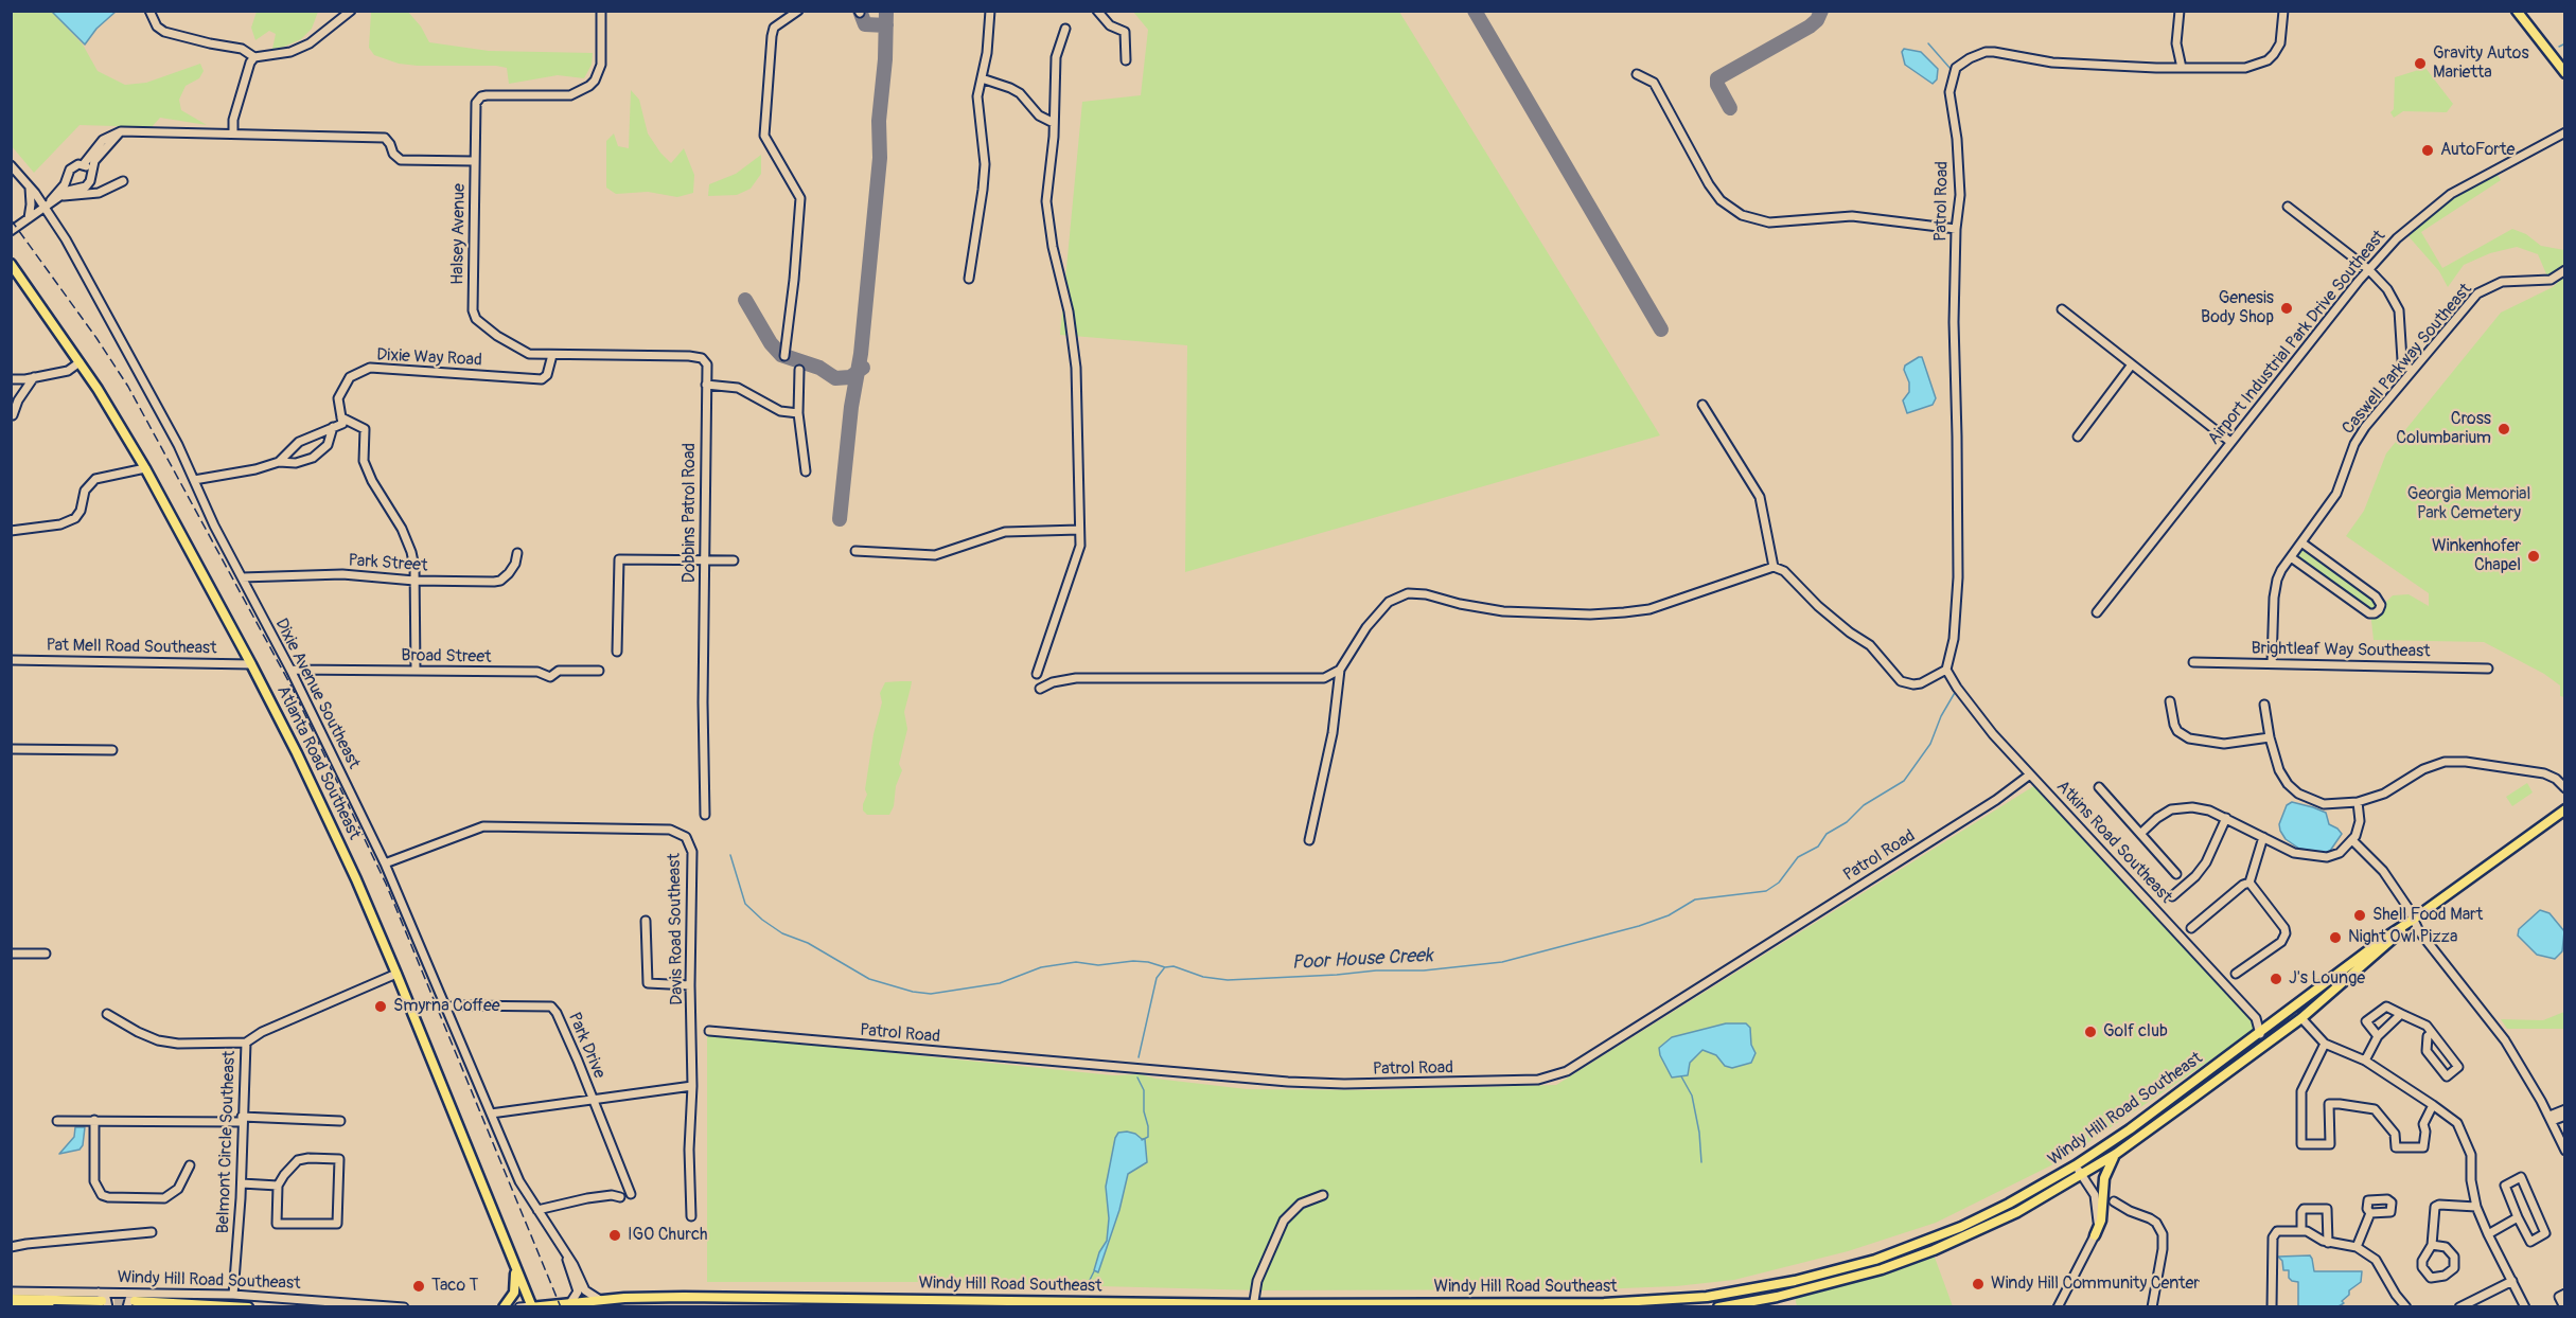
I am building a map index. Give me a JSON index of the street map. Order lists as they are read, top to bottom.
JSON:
{
  "streets": {
    "main road": ["Atlanta Road Southeast", "Windy Hill Road Southeast"],
    "street": [
      "Patrol Road",
      "Halsey Avenue",
      "Airport Industrial Park Drive Southeast",
      "Dixie Way Road",
      "Caswell Parkway Southeast",
      "Dobbins Patrol Road",
      "Park Street",
      "Pat Mell Road Southeast",
      "Brightleaf Way Southeast",
      "Broad Street",
      "Dixie Avenue Southeast",
      "Atkins Road Southeast",
      "Davis Road Southeast",
      "Park Drive",
      "Belmont Circle Southeast"
    ]
  },
  "crossings": [
    ["Patrol Road", "Atkins Road Southeast"],
    ["Halsey Avenue", "Dixie Way Road"],
    ["Halsey Avenue", "Dobbins Patrol Road"],
    ["Caswell Parkway Southeast", "Brightleaf Way Southeast"],
    ["Park Street", "Dixie Avenue Southeast"],
    ["Pat Mell Road Southeast", "Atlanta Road Southeast"],
    ["Broad Street", "Dixie Avenue Southeast"],
    ["Dixie Avenue Southeast", "Davis Road Southeast"],
    ["Dixie Avenue Southeast", "Park Drive"],
    ["Dixie Avenue Southeast", "Windy Hill Road Southeast"],
    ["Atlanta Road Southeast", "Windy Hill Road Southeast"],
    ["Atlanta Road Southeast", "Belmont Circle Southeast"],
    ["Atkins Road Southeast", "Windy Hill Road Southeast"],
    ["Windy Hill Road Southeast", "Belmont Circle Southeast"]
  ],
  "water": ["Poor House Creek"],
  "parks": ["Georgia Memorial Park Cemetery"],
  "places": [
    "Gravity Autos Marietta",
    "AutoForte",
    "Genesis Body Shop",
    "Cross Columbarium",
    "Winkenhofer Chapel",
    "Shell Food Mart",
    "Night Owl Pizza",
    "J's Lounge",
    "Smyrna Coffee",
    "Golf club",
    "IGO Church",
    "Windy Hill Community Center",
    "Taco T"
  ]
}
